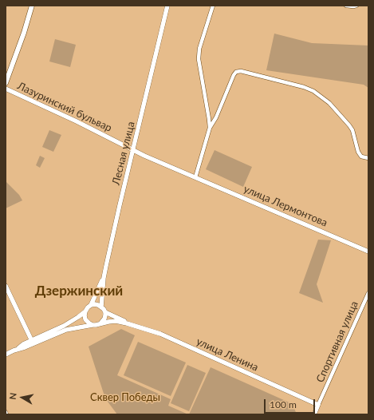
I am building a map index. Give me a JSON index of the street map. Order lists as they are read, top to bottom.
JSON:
{
  "streets": {
    "street": [
      "Лазуринский бульвар",
      "Лесная улица",
      "улица Лермонтова",
      "Спортивная улица",
      "улица Ленина"
    ]
  },
  "crossings": [
    ["Лазуринский бульвар", "Лесная улица"],
    ["Лазуринский бульвар", "улица Лермонтова"],
    ["Лесная улица", "улица Лермонтова"],
    ["Лесная улица", "улица Ленина"],
    ["Спортивная улица", "улица Ленина"]
  ],
  "districts": ["Дзержинский"],
  "parks": ["Сквер Победы"],
  "scale_bar": "100 m",
  "north": "left"
}
